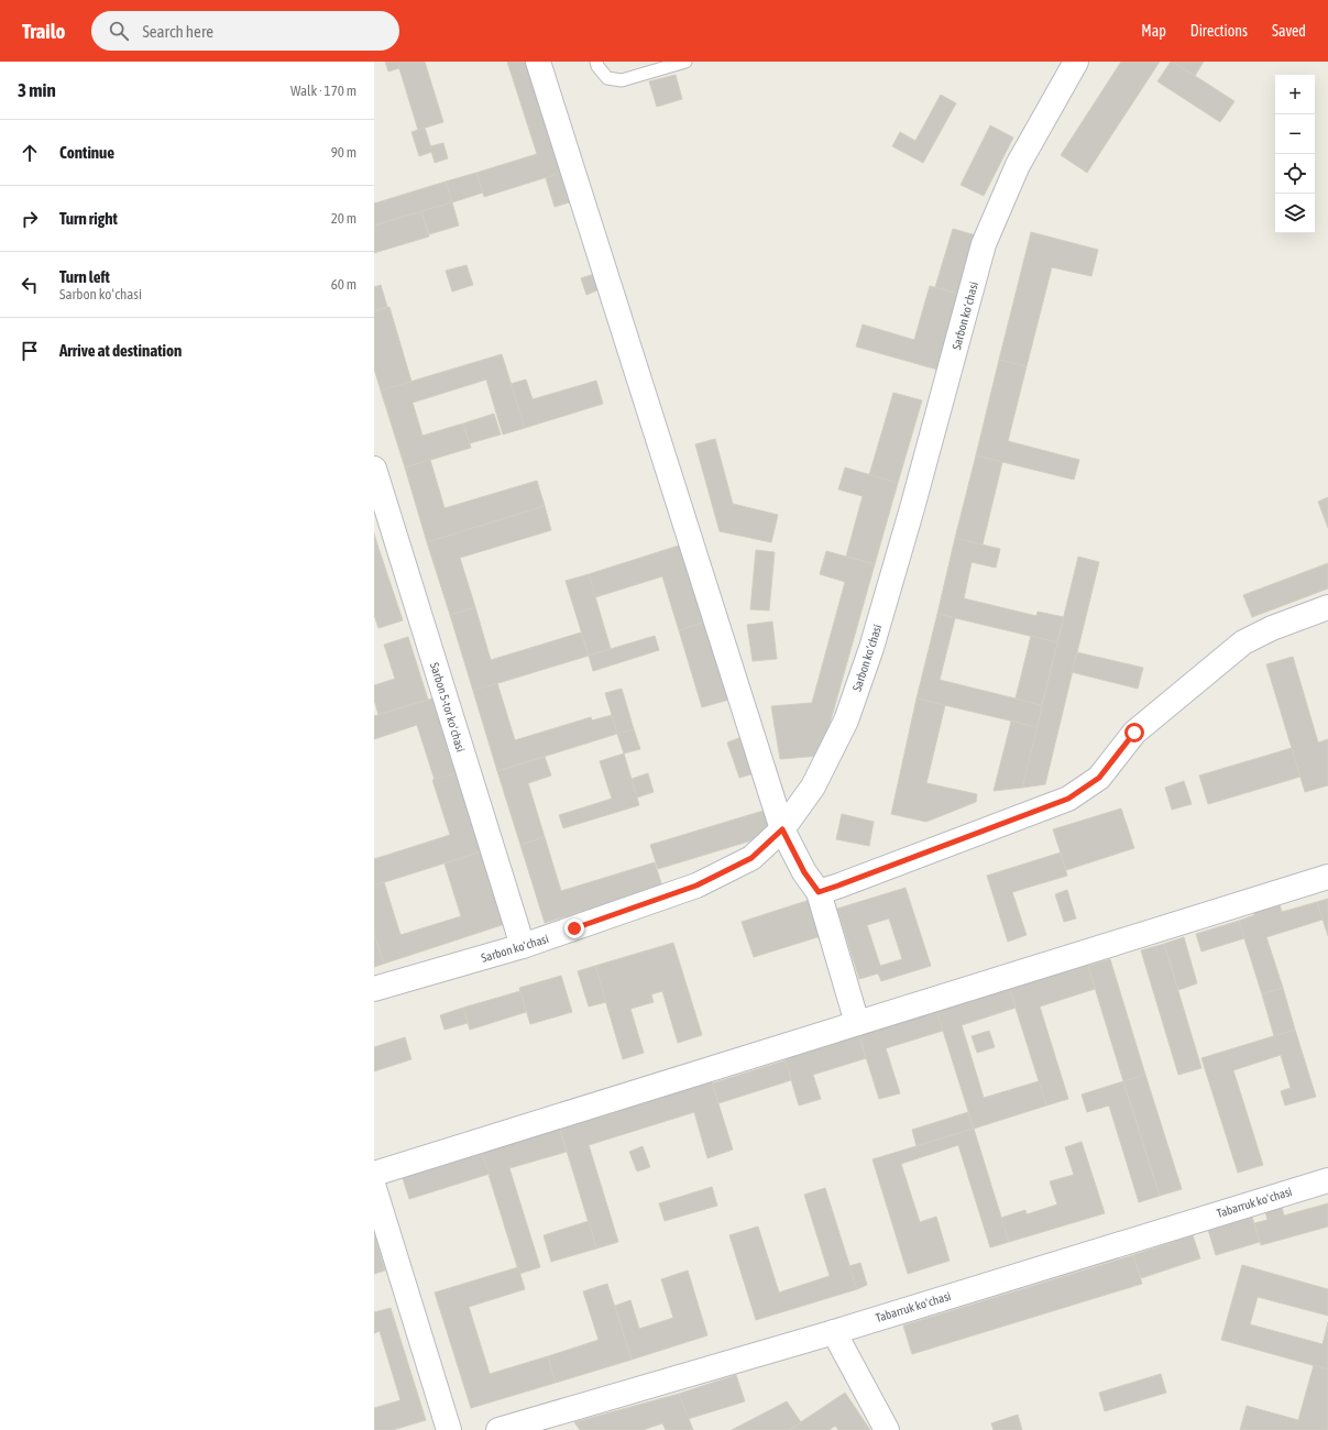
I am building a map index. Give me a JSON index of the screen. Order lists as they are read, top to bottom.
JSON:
{
  "streets": {
    "street": ["Sarbon koʻchasi", "Sarbon 5-tor koʻchasi", "Tabarruk koʻchasi"]
  },
  "crossings": [
    ["Sarbon koʻchasi", "Sarbon 5-tor koʻchasi"]
  ],
  "page": {
    "header": "Trailo",
    "search": "Search here",
    "nav": ["Map", "Directions", "Saved"],
    "heading": ["3 min", "Walk · 170 m"],
    "map_buttons": ["+", "−"],
    "list": [
      ["Continue", "90 m"],
      ["Turn right", "20 m"],
      ["Turn left", "Sarbon koʻchasi", "60 m"],
      "Arrive at destination"
    ]
  }
}
